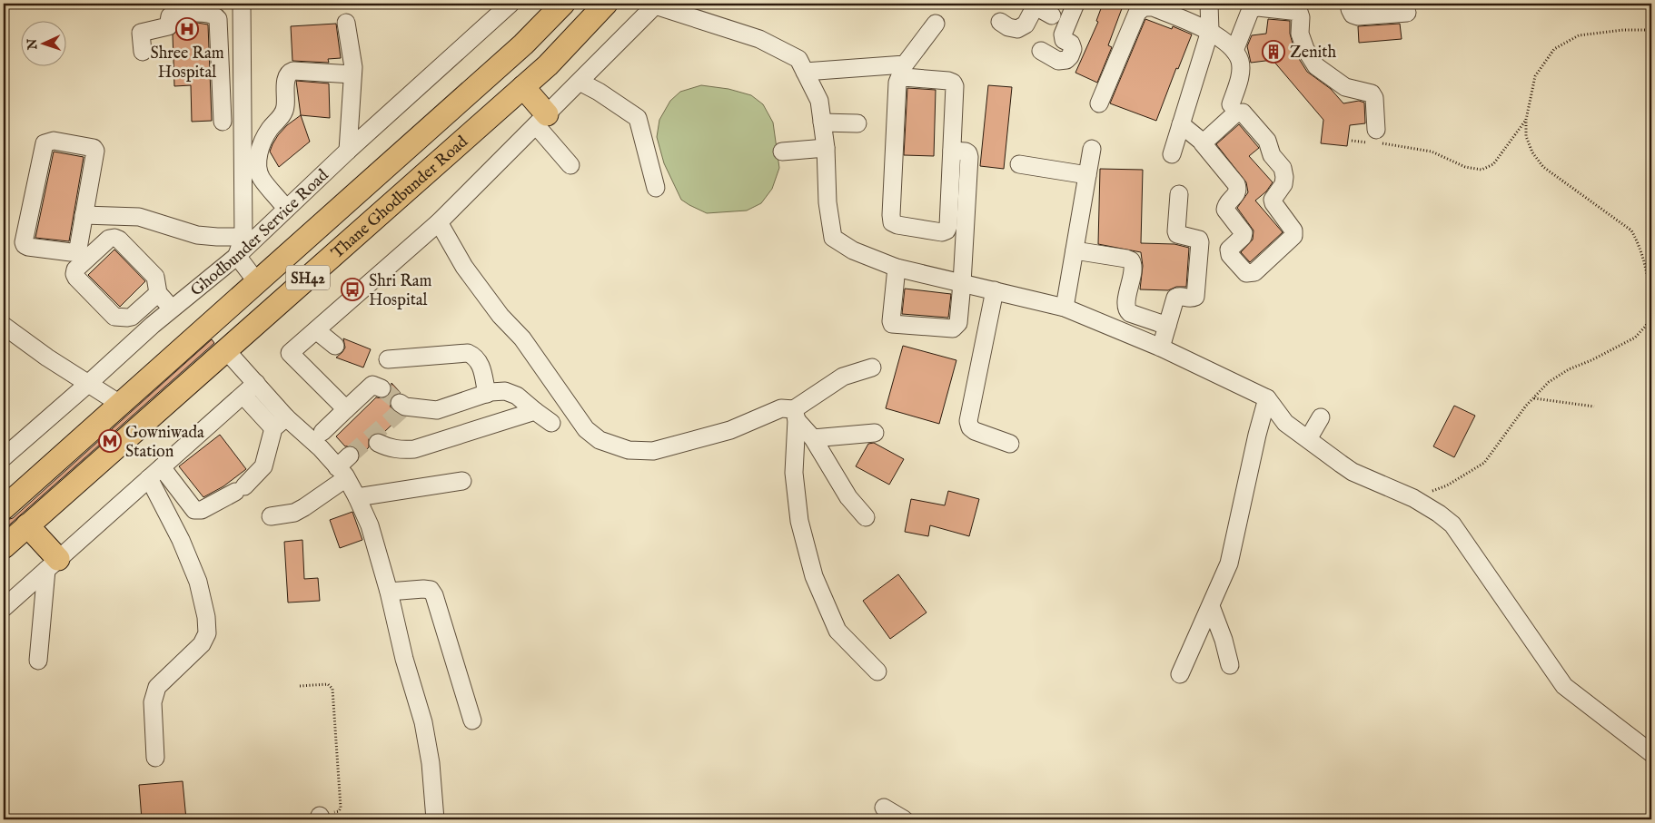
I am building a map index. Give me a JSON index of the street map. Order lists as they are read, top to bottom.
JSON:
{
  "streets": {
    "main road": ["Thane Ghodbunder Road", "SH42"],
    "street": ["Ghodbunder Service Road"]
  },
  "places": {
    "hospital": ["Shree Ram Hospital"],
    "building": ["Zenith"],
    "bus stop": ["Shri Ram Hospital"],
    "metro station": ["Gowniwada Station"]
  },
  "north": "left"
}
